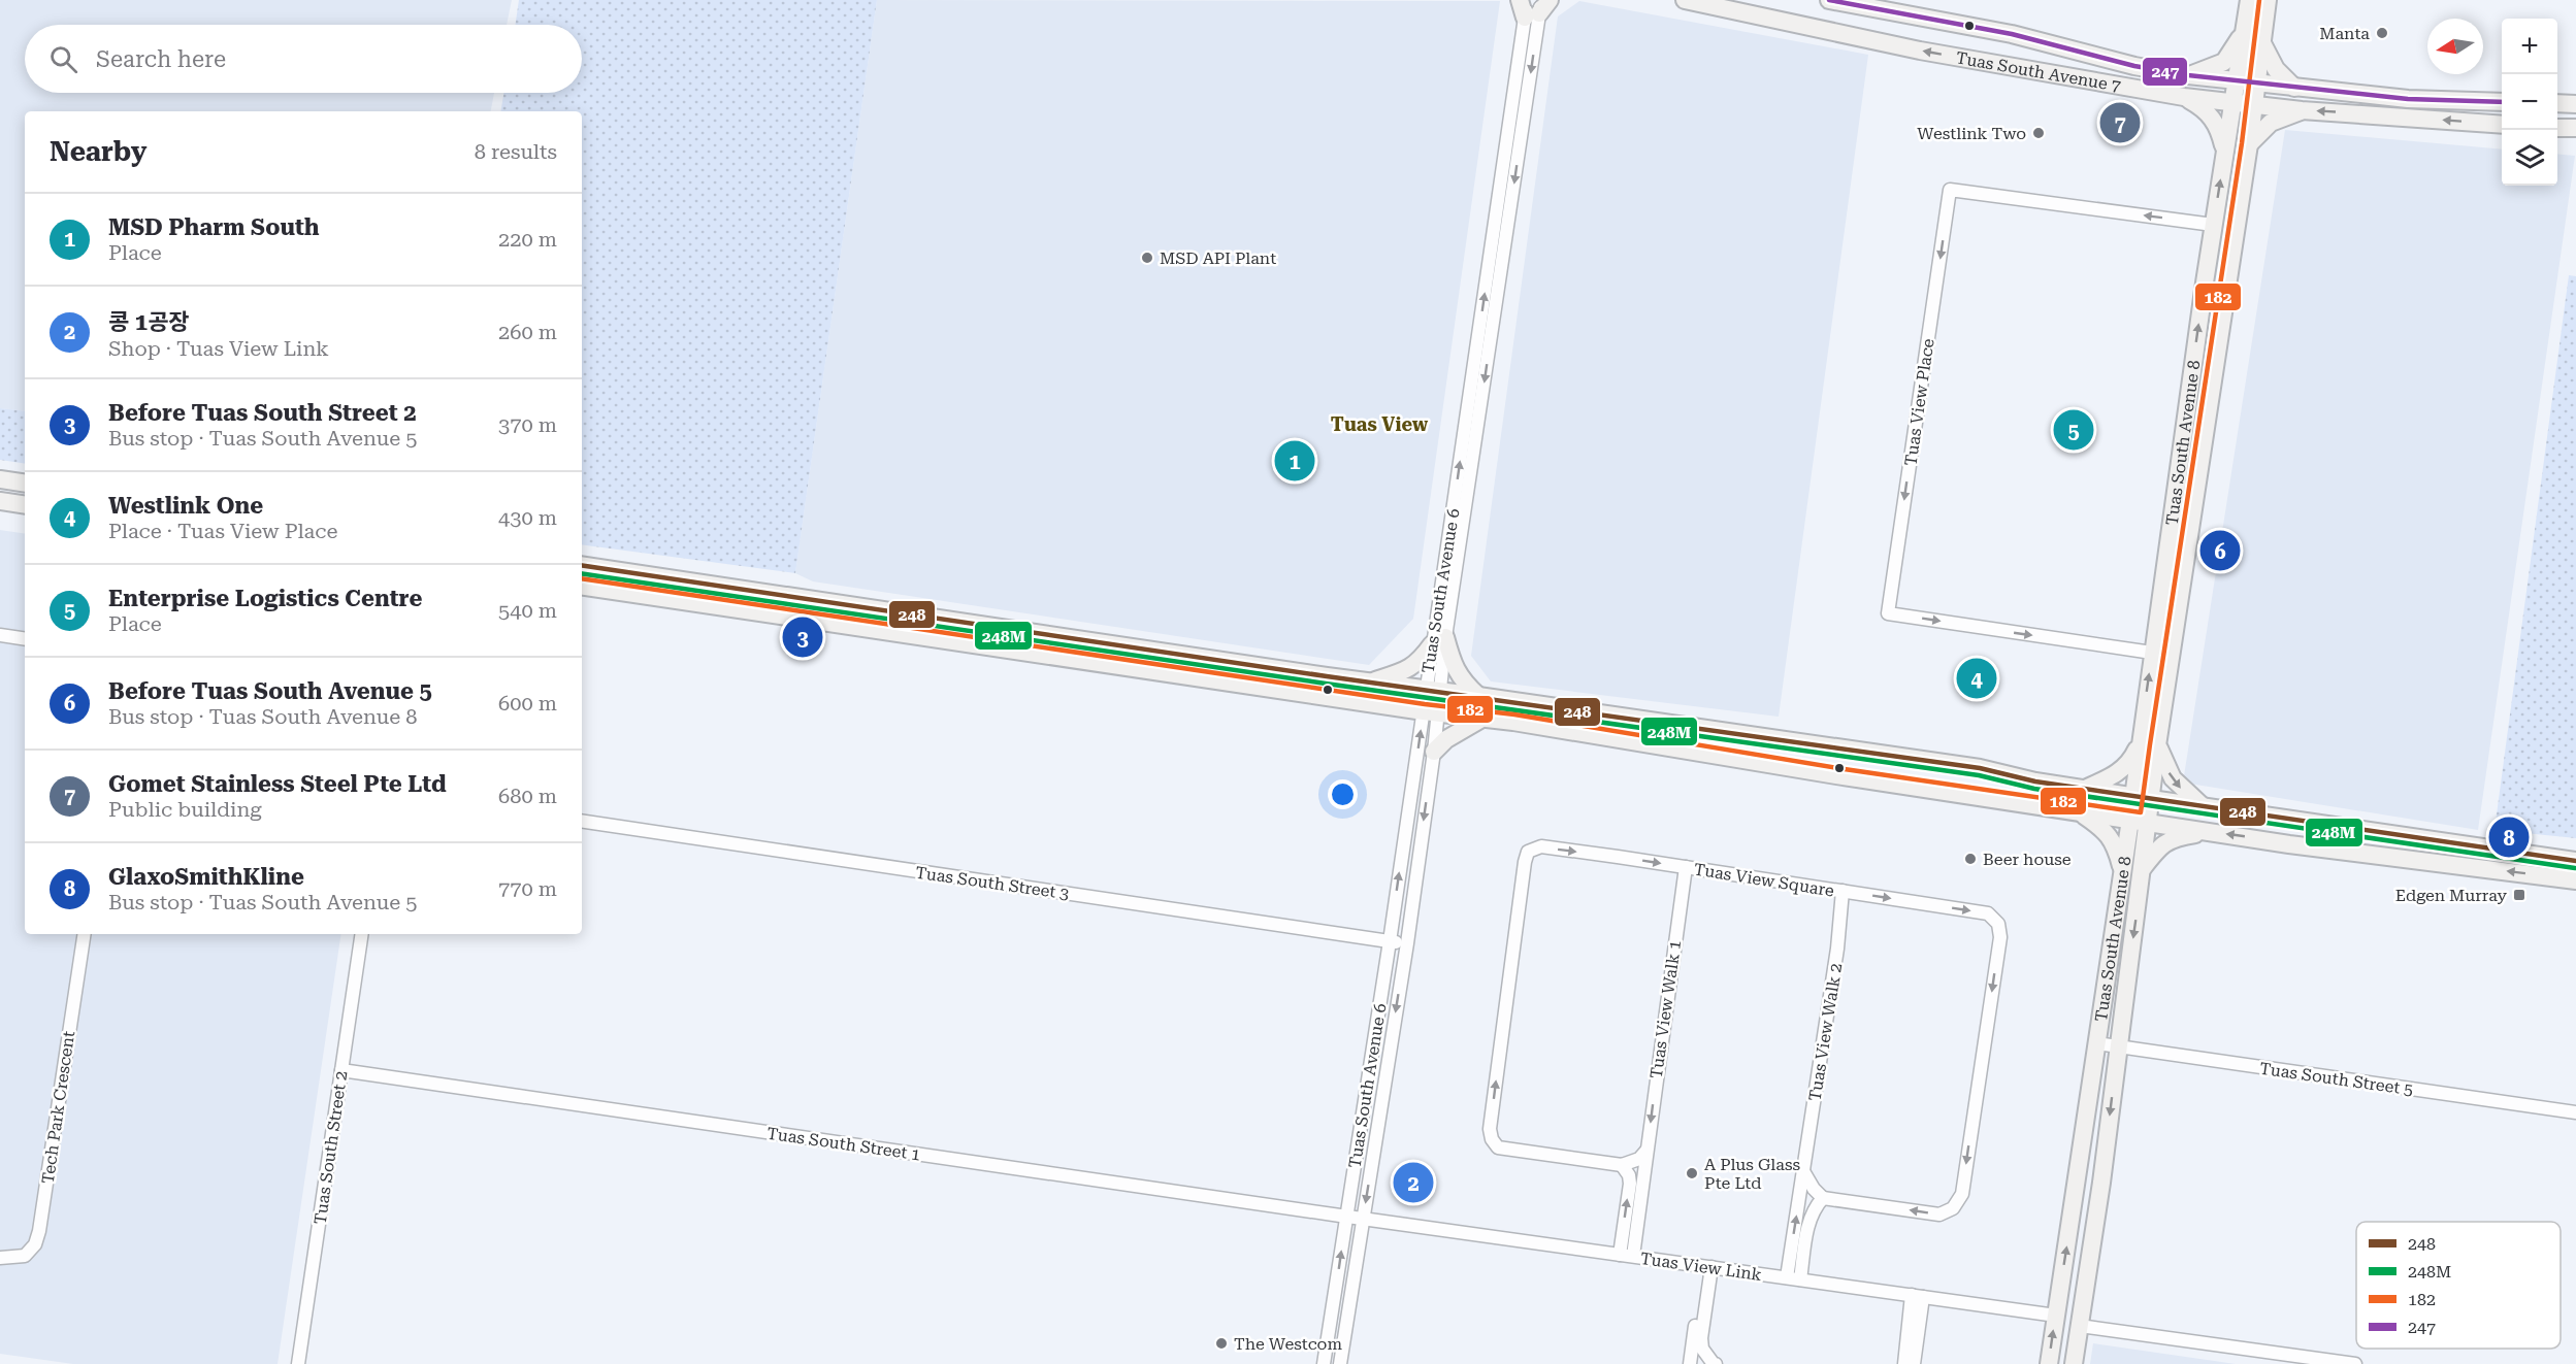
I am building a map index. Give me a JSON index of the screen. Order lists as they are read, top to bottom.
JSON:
{
  "streets": {
    "street": [
      "Tuas South Avenue 7",
      "Tuas View Place",
      "Tuas South Avenue 8",
      "Tuas South Avenue 6",
      "Tuas View Square",
      "Tuas South Street 3",
      "Tuas View Walk 1",
      "Tuas View Walk 2",
      "Tuas South Street 5",
      "Tech Park Crescent",
      "Tuas South Street 1",
      "Tuas South Street 2",
      "Tuas View Link"
    ]
  },
  "crossings": [
    ["Tuas South Avenue 7", "Tuas South Avenue 8"],
    ["Tuas View Place", "Tuas South Avenue 8"],
    ["Tuas South Avenue 8", "Tuas South Street 5"],
    ["Tuas South Avenue 8", "Tuas View Link"],
    ["Tuas South Avenue 6", "Tuas South Street 3"],
    ["Tuas South Avenue 6", "Tuas South Street 1"],
    ["Tuas South Avenue 6", "Tuas View Link"],
    ["Tuas View Square", "Tuas View Walk 1"],
    ["Tuas View Square", "Tuas View Walk 2"],
    ["Tuas View Walk 1", "Tuas View Link"],
    ["Tuas View Walk 2", "Tuas View Link"],
    ["Tuas South Street 1", "Tuas South Street 2"],
    ["Tuas South Street 1", "Tuas View Link"]
  ],
  "one_way": ["Tuas View Walk 1"],
  "districts": ["Tuas View"],
  "places": {
    "other": [
      "Manta",
      "Westlink Two",
      "MSD API Plant",
      "Beer house",
      "A Plus Glass Pte Ltd",
      "The Westcom"
    ],
    "transit": ["Edgen Murray"]
  },
  "lines": [
    "transit line 182",
    "transit line 247",
    "transit line 248",
    "transit line 248M"
  ],
  "legend": [
    "248",
    "248M",
    "182",
    "247"
  ],
  "north": "left",
  "page": {
    "map_buttons": ["+", "−"],
    "search": "Search here",
    "pins": [
      "7",
      "5",
      "1",
      "6",
      "3",
      "4",
      "8",
      "2"
    ],
    "heading": ["Nearby", "8 results"],
    "list": [
      {
        "mark": "1",
        "name": "MSD Pharm South",
        "note": "Place",
        "value": "220 m"
      },
      {
        "mark": "2",
        "name": "콩 1공장",
        "note": "Shop · Tuas View Link",
        "value": "260 m"
      },
      {
        "mark": "3",
        "name": "Before Tuas South Street 2",
        "note": "Bus stop · Tuas South Avenue 5",
        "value": "370 m"
      },
      {
        "mark": "4",
        "name": "Westlink One",
        "note": "Place · Tuas View Place",
        "value": "430 m"
      },
      {
        "mark": "5",
        "name": "Enterprise Logistics Centre",
        "note": "Place",
        "value": "540 m"
      },
      {
        "mark": "6",
        "name": "Before Tuas South Avenue 5",
        "note": "Bus stop · Tuas South Avenue 8",
        "value": "600 m"
      },
      {
        "mark": "7",
        "name": "Gomet Stainless Steel Pte Ltd",
        "note": "Public building",
        "value": "680 m"
      },
      {
        "mark": "8",
        "name": "GlaxoSmithKline",
        "note": "Bus stop · Tuas South Avenue 5",
        "value": "770 m"
      }
    ]
  }
}
